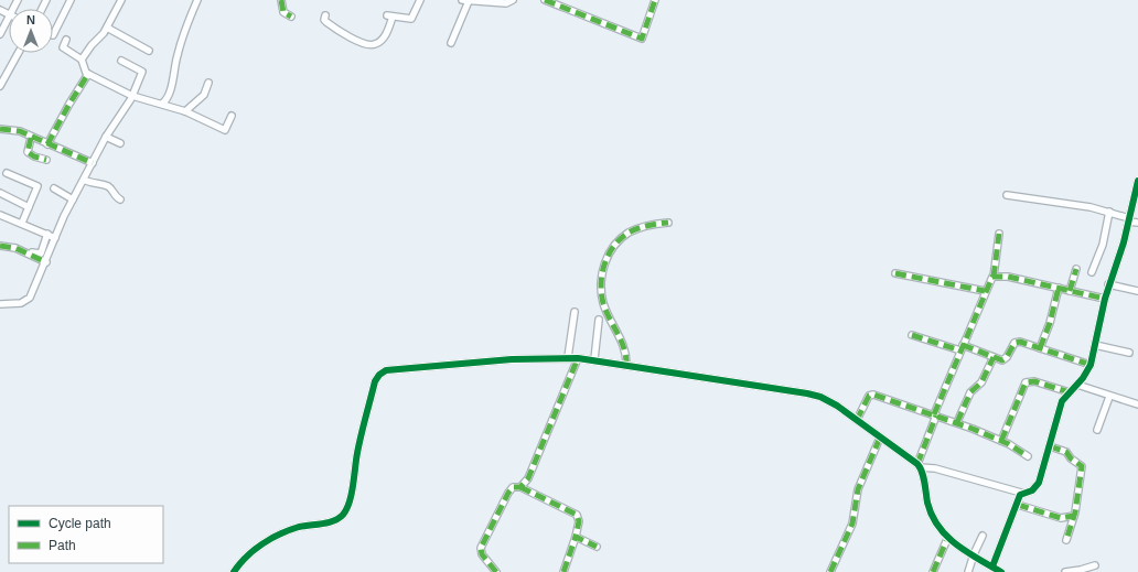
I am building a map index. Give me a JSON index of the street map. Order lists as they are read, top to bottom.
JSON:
{
  "legend": ["Cycle path", "Path"],
  "north": "top"
}
